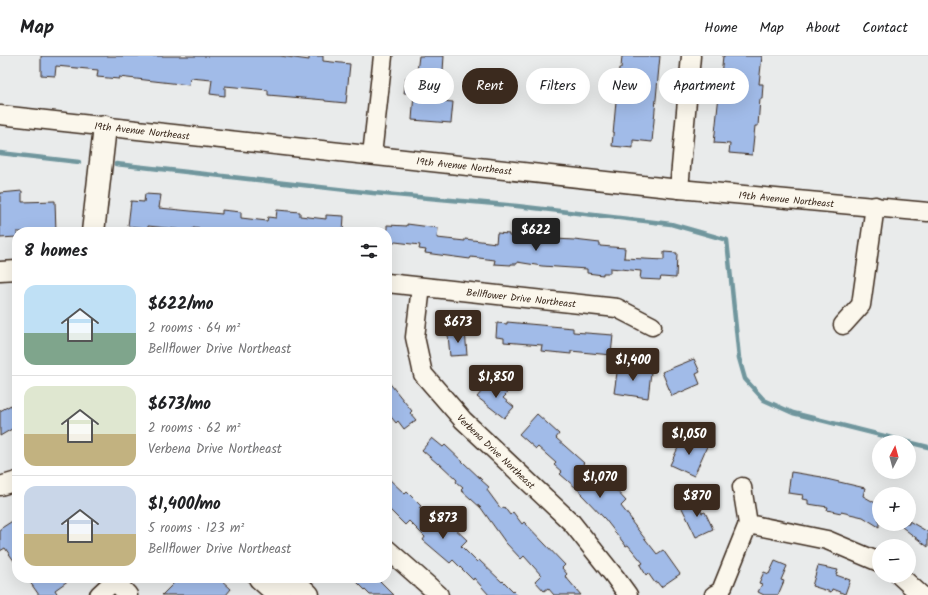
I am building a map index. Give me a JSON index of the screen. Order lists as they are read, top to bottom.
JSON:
{
  "streets": {
    "street": ["19th Avenue Northeast", "Bellflower Drive Northeast", "Verbena Drive Northeast"]
  },
  "crossings": [
    ["Bellflower Drive Northeast", "Verbena Drive Northeast"]
  ],
  "north": "top",
  "page": {
    "header": "Map",
    "nav": [
      "Home",
      "Map",
      "About",
      "Contact"
    ],
    "chip": [
      "Buy",
      "Rent",
      "Filters",
      "New",
      "Apartment"
    ],
    "price": [
      "$622",
      "$673",
      "$1,400",
      "$1,850",
      "$1,050",
      "$1,070",
      "$870",
      "$873"
    ],
    "heading": "8 homes",
    "list": [
      {
        "name": "$622/mo",
        "note": "2 rooms · 64 m² · Bellflower Drive Northeast"
      },
      {
        "name": "$673/mo",
        "note": "2 rooms · 62 m² · Verbena Drive Northeast"
      },
      {
        "name": "$1,400/mo",
        "note": "5 rooms · 123 m² · Bellflower Drive Northeast"
      }
    ],
    "map_buttons": ["+", "−"]
  }
}
